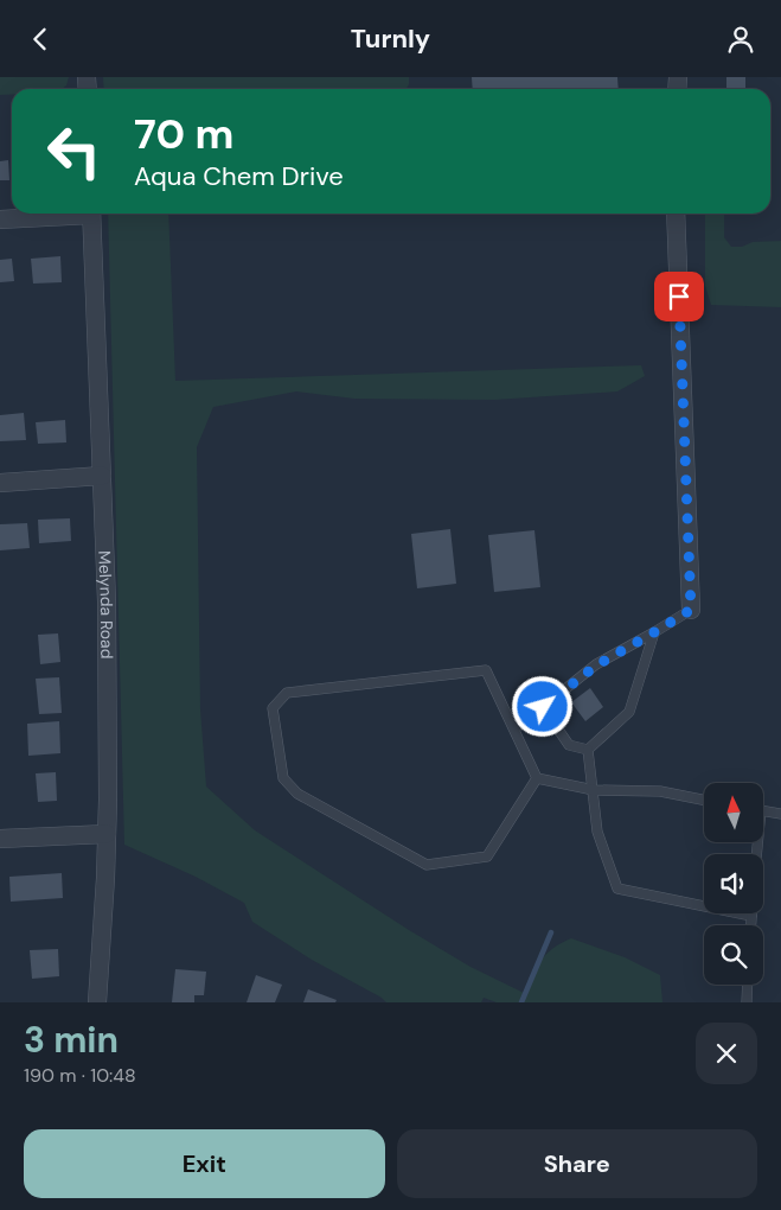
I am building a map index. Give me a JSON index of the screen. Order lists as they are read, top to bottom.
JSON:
{
  "streets": {
    "street": ["Melynda Road"]
  },
  "north": "top",
  "page": {
    "header": "Turnly",
    "turn": ["70 m", "Aqua Chem Drive"],
    "heading": ["3 min", "190 m · 10:48"],
    "buttons": ["Exit", "Share"]
  }
}
